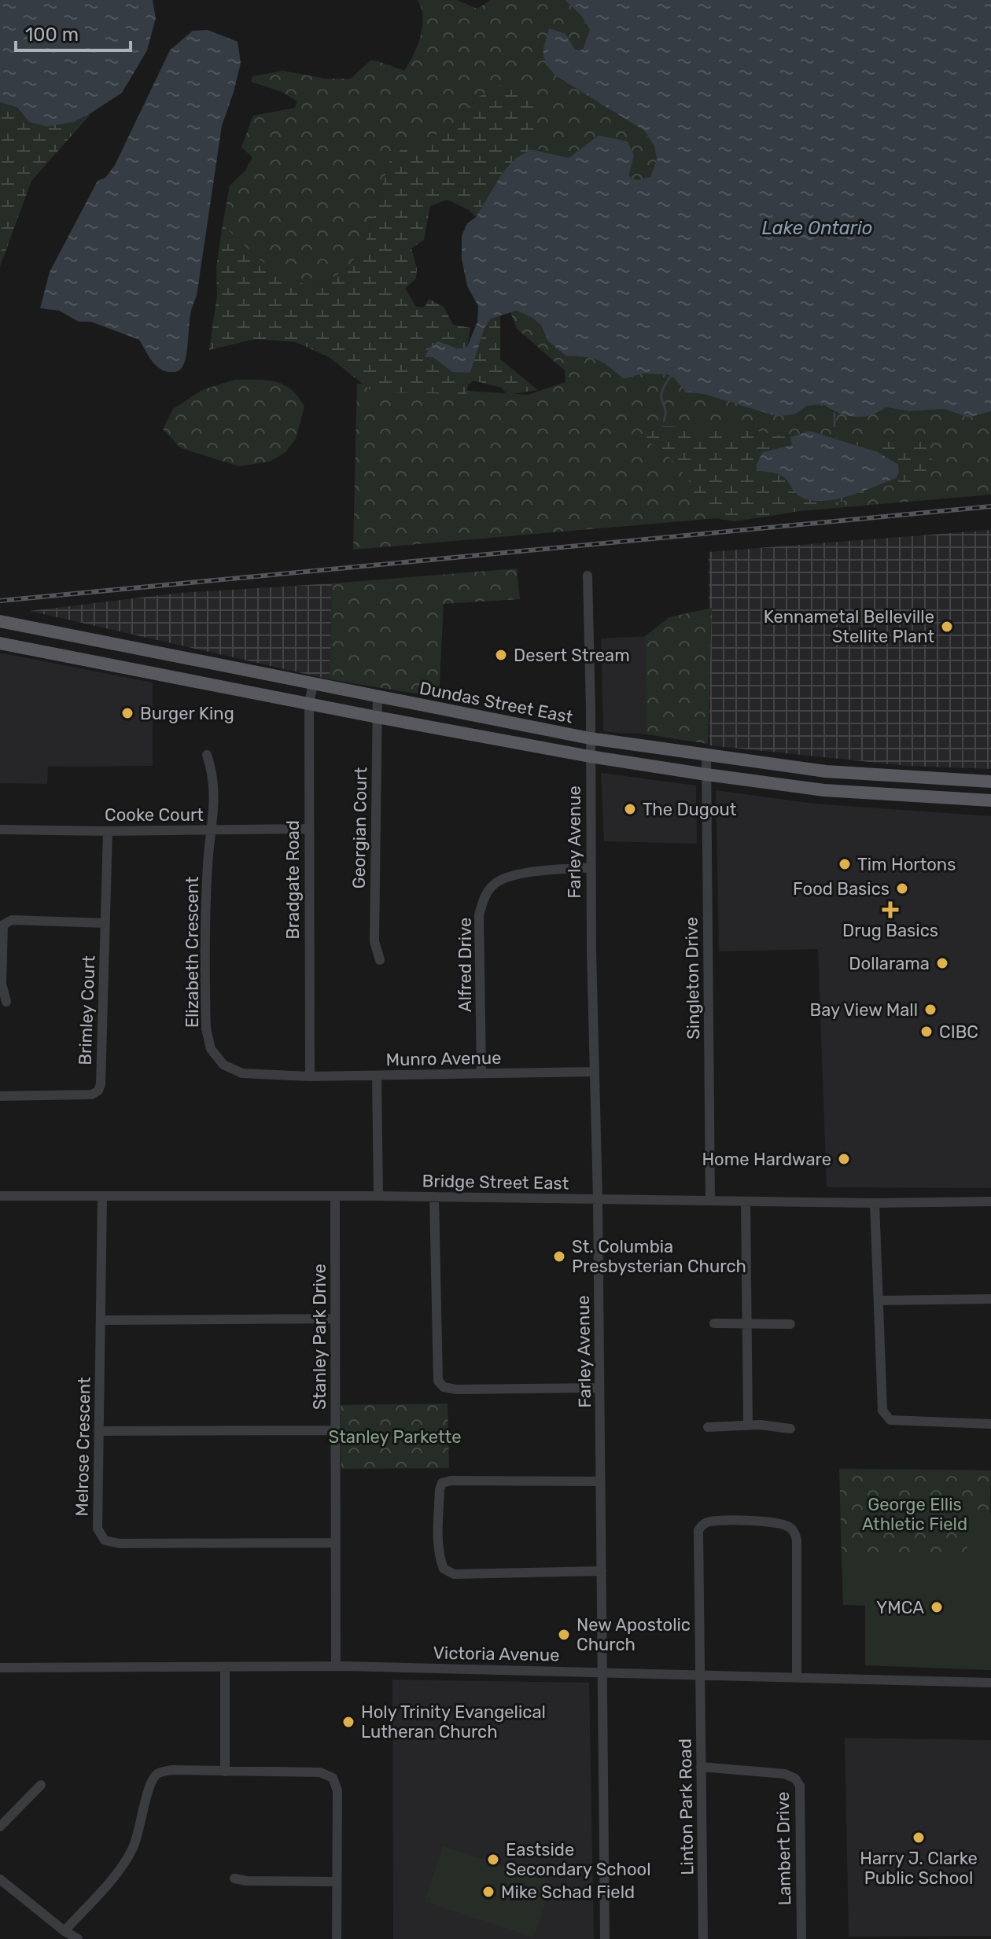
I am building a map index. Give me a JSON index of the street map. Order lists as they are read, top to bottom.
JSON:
{
  "streets": {
    "main road": ["Dundas Street East"],
    "street": [
      "Cooke Court",
      "Georgian Court",
      "Farley Avenue",
      "Bradgate Road",
      "Elizabeth Crescent",
      "Alfred Drive",
      "Singleton Drive",
      "Brimley Court",
      "Munro Avenue",
      "Bridge Street East",
      "Stanley Park Drive",
      "Melrose Crescent",
      "Victoria Avenue",
      "Linton Park Road",
      "Lambert Drive"
    ]
  },
  "crossings": [
    ["Dundas Street East", "Georgian Court"],
    ["Dundas Street East", "Farley Avenue"],
    ["Dundas Street East", "Bradgate Road"],
    ["Dundas Street East", "Singleton Drive"],
    ["Cooke Court", "Bradgate Road"],
    ["Cooke Court", "Elizabeth Crescent"],
    ["Cooke Court", "Brimley Court"],
    ["Farley Avenue", "Alfred Drive"],
    ["Farley Avenue", "Munro Avenue"],
    ["Farley Avenue", "Bridge Street East"],
    ["Farley Avenue", "Victoria Avenue"],
    ["Bradgate Road", "Elizabeth Crescent"],
    ["Elizabeth Crescent", "Munro Avenue"],
    ["Alfred Drive", "Munro Avenue"],
    ["Singleton Drive", "Bridge Street East"],
    ["Munro Avenue", "Bridge Street East"],
    ["Bridge Street East", "Stanley Park Drive"],
    ["Bridge Street East", "Melrose Crescent"],
    ["Stanley Park Drive", "Melrose Crescent"],
    ["Stanley Park Drive", "Victoria Avenue"],
    ["Victoria Avenue", "Linton Park Road"],
    ["Linton Park Road", "Lambert Drive"]
  ],
  "water": ["Lake Ontario"],
  "parks": ["Stanley Parkette", "George Ellis Athletic Field"],
  "places": {
    "other": [
      "Kennametal Belleville Stellite Plant",
      "Desert Stream",
      "Burger King",
      "The Dugout",
      "Tim Hortons",
      "Food Basics",
      "Dollarama",
      "Bay View Mall",
      "CIBC",
      "Home Hardware",
      "St. Columbia Presbysterian Church",
      "YMCA",
      "New Apostolic Church",
      "Holy Trinity Evangelical Lutheran Church",
      "Harry J. Clarke Public School",
      "Eastside Secondary School",
      "Mike Schad Field"
    ],
    "health": ["Drug Basics"]
  },
  "scale_bar": "100 m"
}
